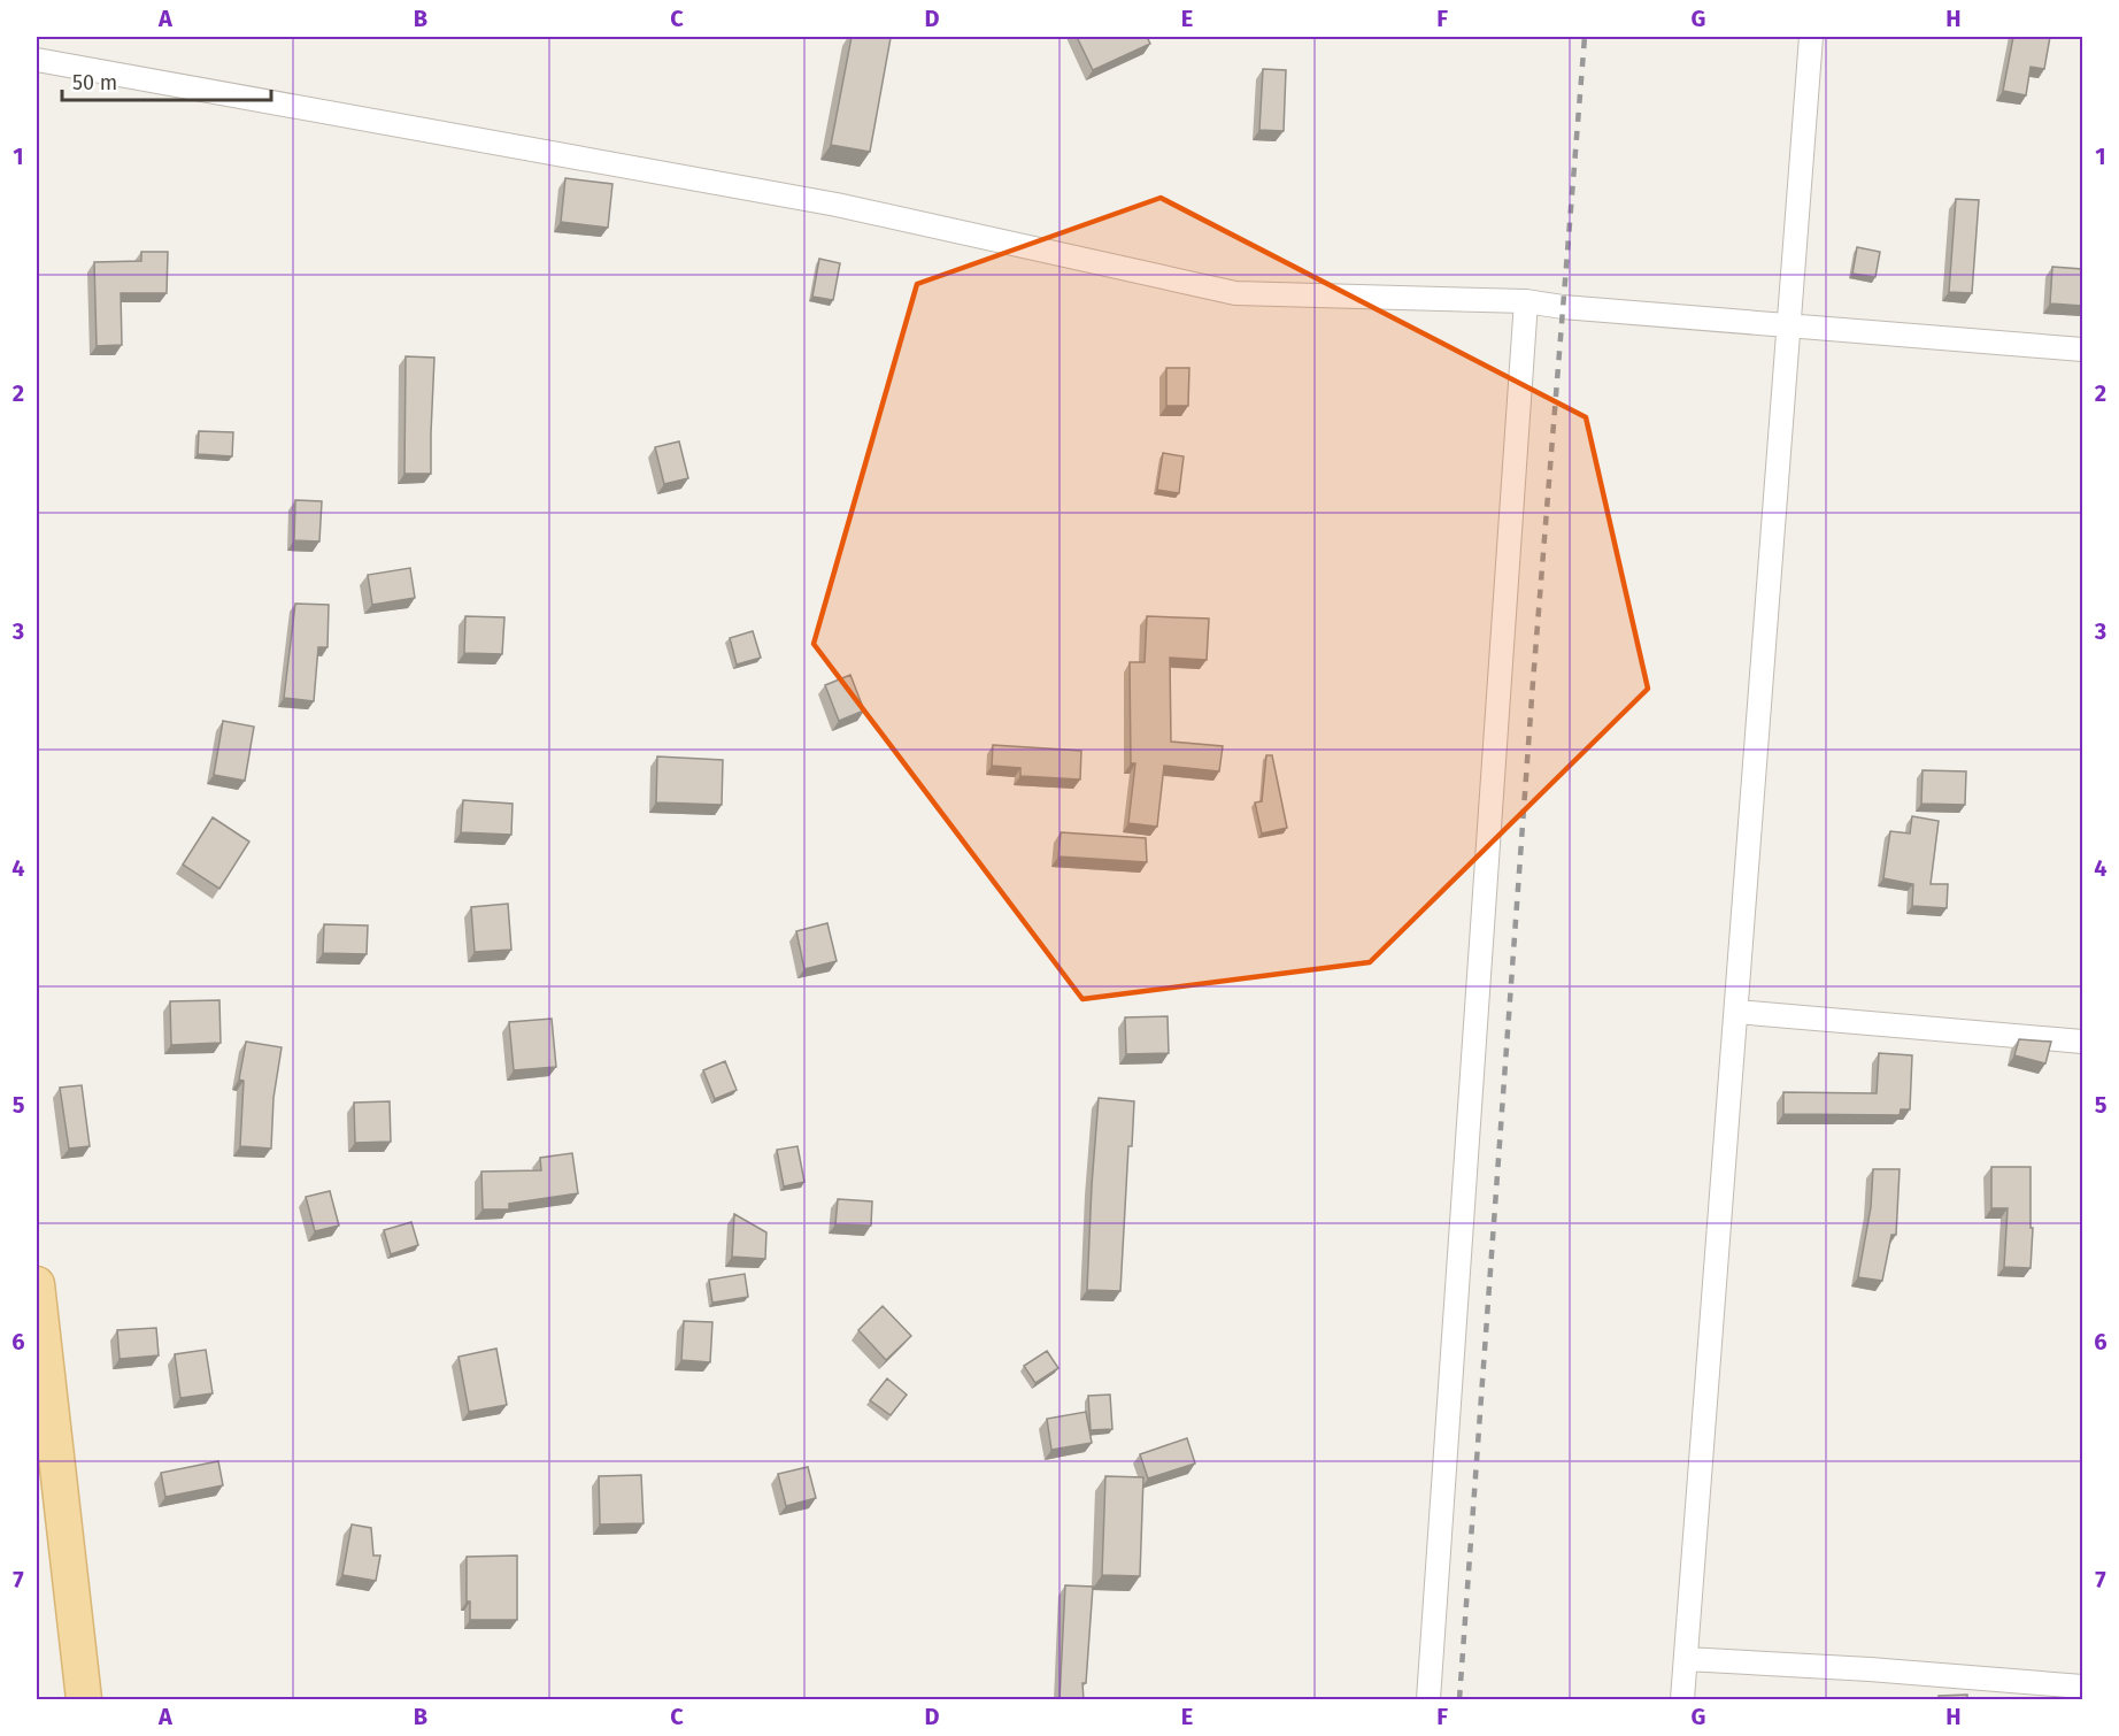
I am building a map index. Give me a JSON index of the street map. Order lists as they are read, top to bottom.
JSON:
{
  "scale_bar": "50 m",
  "grid": {
    "columns": [
      "A",
      "B",
      "C",
      "D",
      "E",
      "F",
      "G",
      "H"
    ],
    "rows": [
      "1",
      "2",
      "3",
      "4",
      "5",
      "6",
      "7"
    ]
  }
}
